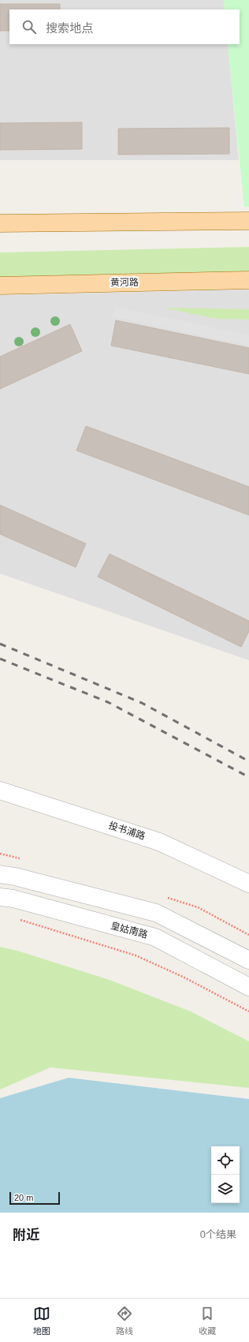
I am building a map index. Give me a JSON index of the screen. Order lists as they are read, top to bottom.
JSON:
{
  "streets": {
    "main road": ["黄河路"],
    "street": ["投书浦路", "皇姑南路"]
  },
  "scale_bar": "20 m",
  "page": {
    "search": "搜索地点",
    "scale": "20 m",
    "heading": ["附近", "0个结果"],
    "nav": ["地图", "路线", "收藏"]
  }
}
